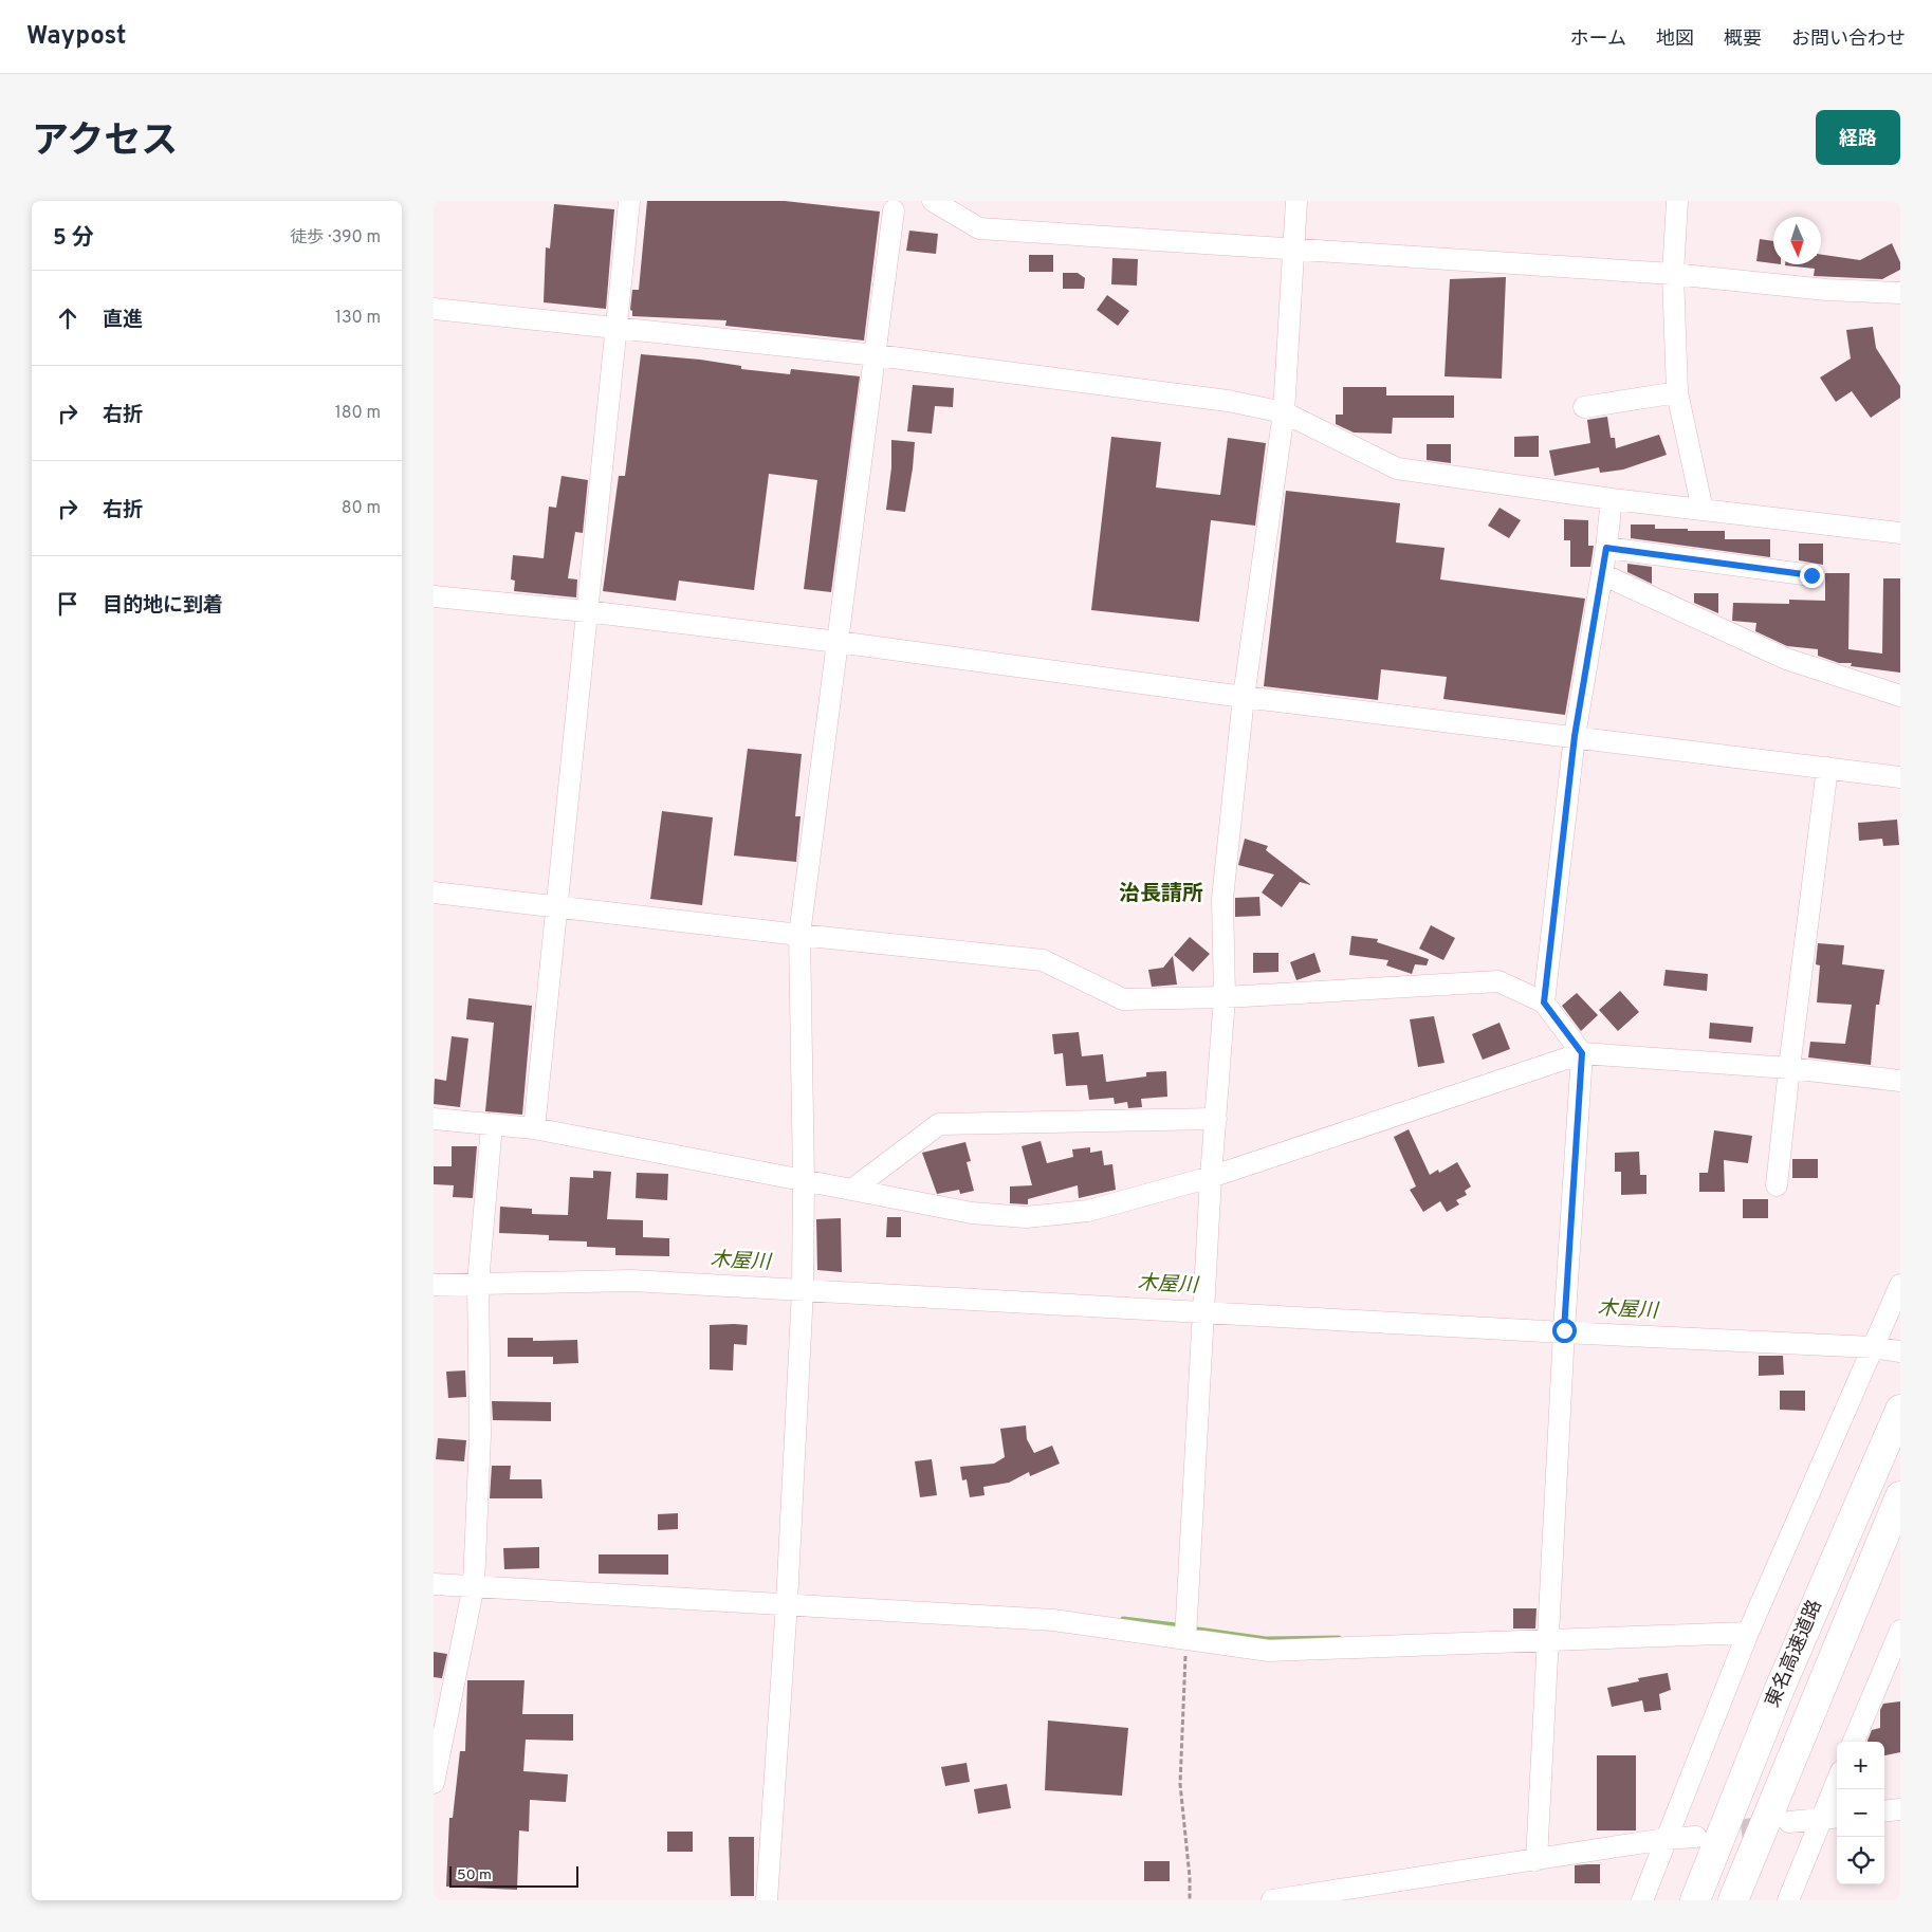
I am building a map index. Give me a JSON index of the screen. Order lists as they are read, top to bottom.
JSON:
{
  "streets": {
    "highway": ["東名高速道路"]
  },
  "districts": ["治長請所"],
  "water": ["木屋川"],
  "scale_bar": "50 m",
  "north": "bottom",
  "page": {
    "header": "Waypost",
    "nav": [
      "ホーム",
      "地図",
      "概要",
      "お問い合わせ"
    ],
    "title": "アクセス",
    "buttons": "経路",
    "heading": ["5 分", "徒歩 · 390 m"],
    "list": [
      ["直進", "130 m"],
      ["右折", "180 m"],
      ["右折", "80 m"],
      "目的地に到着"
    ],
    "map_buttons": ["+", "−"],
    "scale": "50 m"
  }
}
